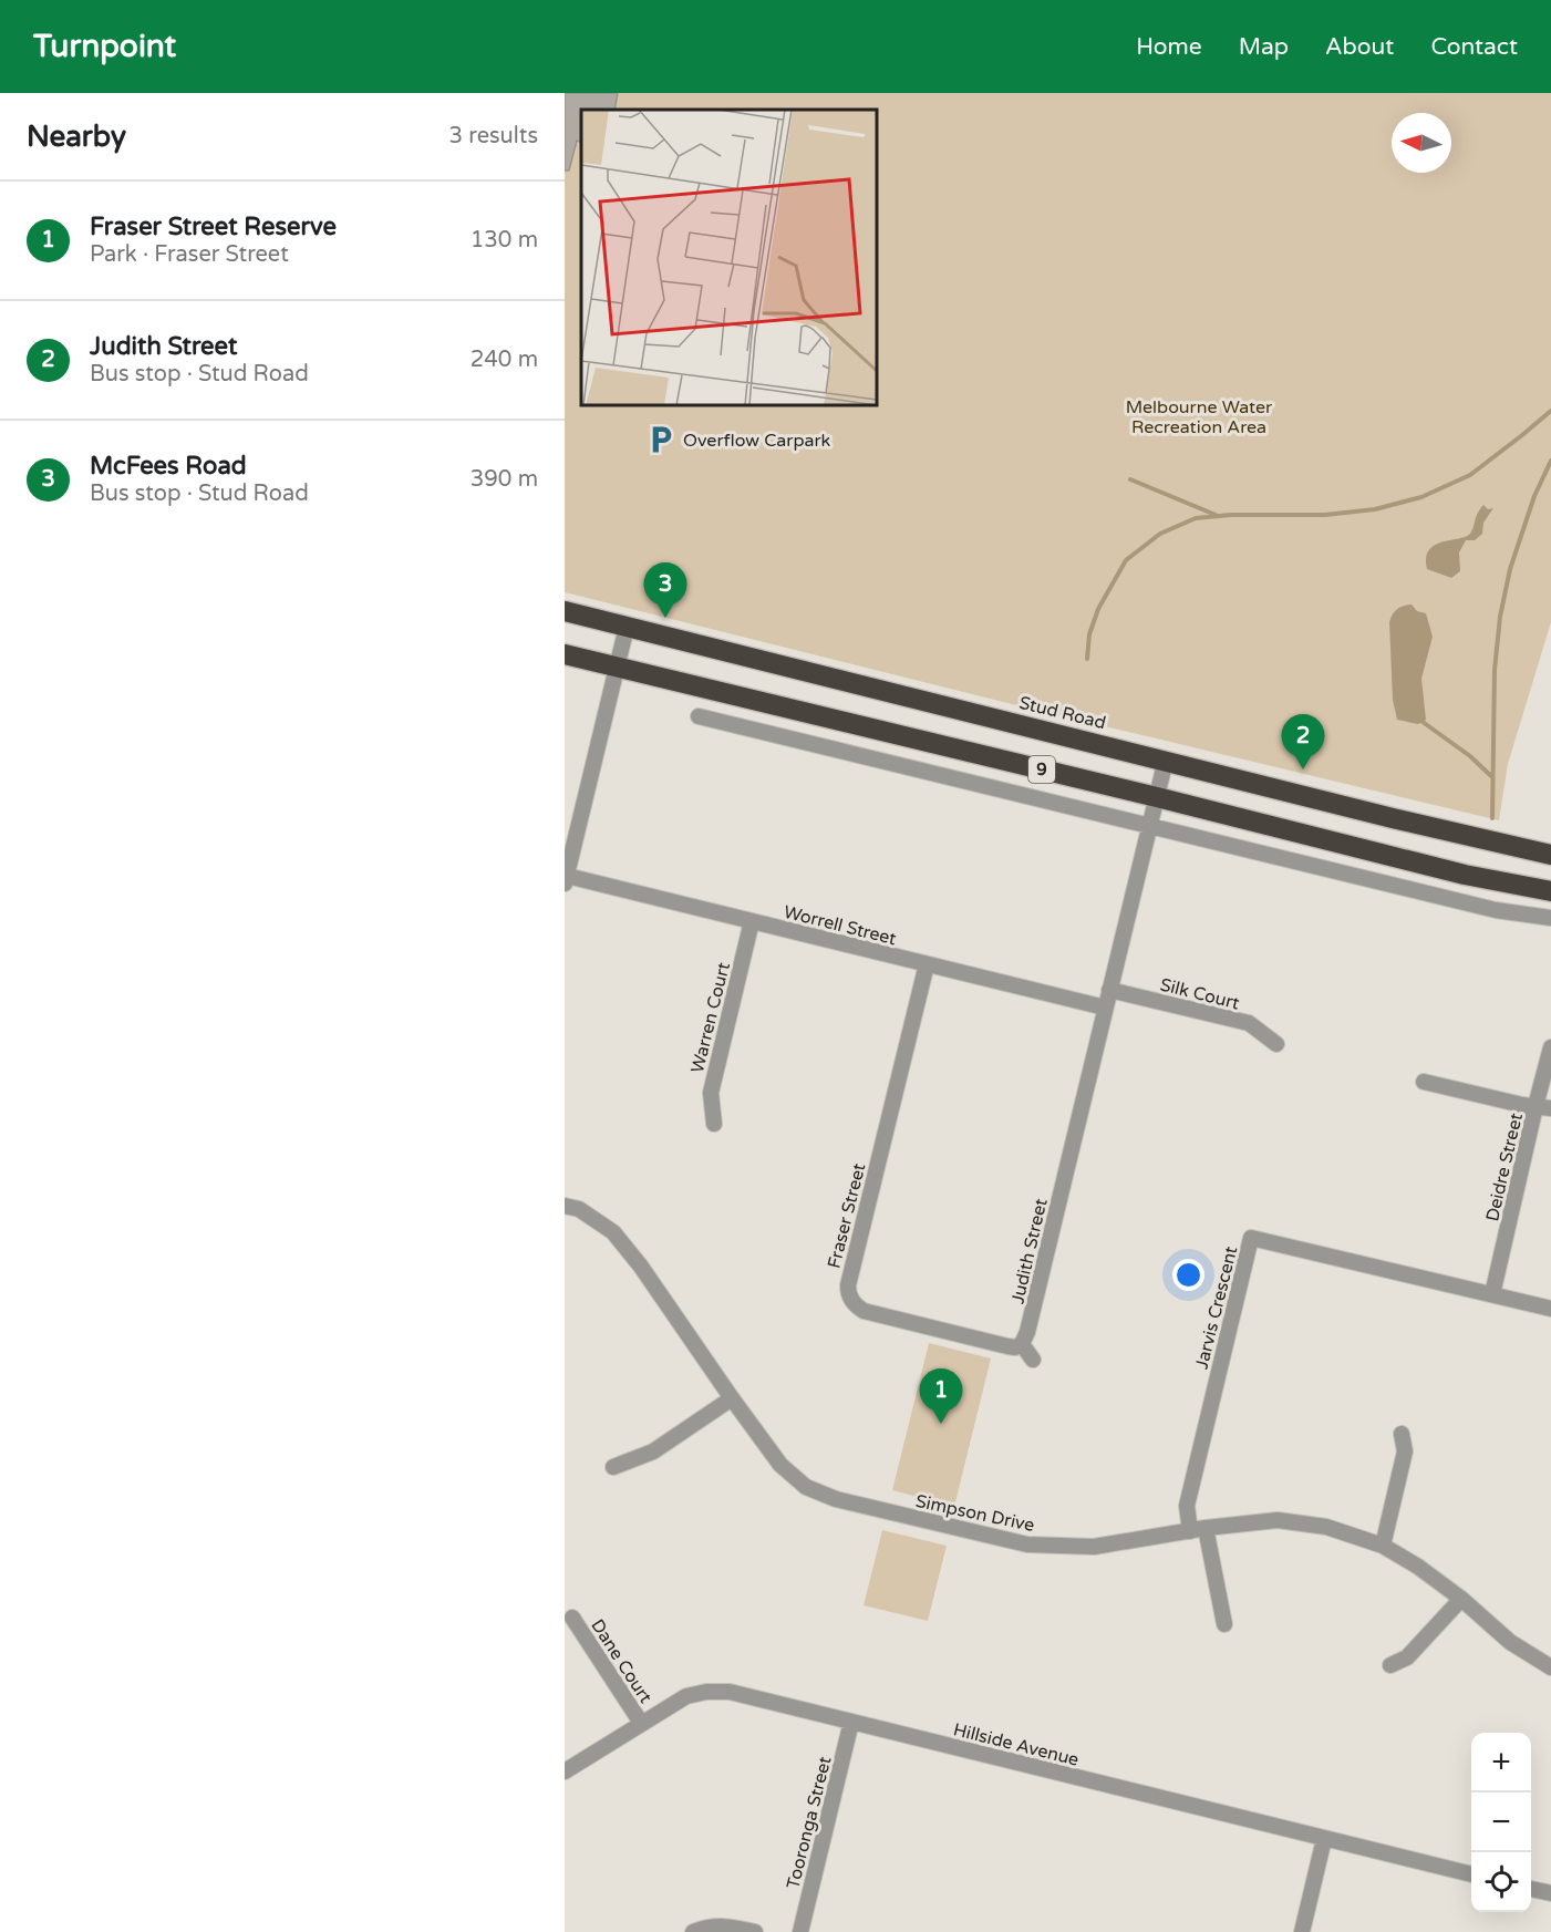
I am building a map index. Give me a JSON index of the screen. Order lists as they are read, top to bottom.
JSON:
{
  "streets": {
    "highway": ["Stud Road", "9"],
    "street": [
      "Worrell Street",
      "Silk Court",
      "Warren Court",
      "Deidre Street",
      "Fraser Street",
      "Judith Street",
      "Jarvis Crescent",
      "Simpson Drive",
      "Dane Court",
      "Hillside Avenue",
      "Tooronga Street"
    ]
  },
  "crossings": [
    ["Stud Road", "Judith Street"],
    ["9", "Judith Street"],
    ["Worrell Street", "Warren Court"],
    ["Worrell Street", "Fraser Street"],
    ["Worrell Street", "Judith Street"],
    ["Silk Court", "Judith Street"],
    ["Deidre Street", "Jarvis Crescent"],
    ["Fraser Street", "Judith Street"],
    ["Jarvis Crescent", "Simpson Drive"],
    ["Dane Court", "Hillside Avenue"],
    ["Hillside Avenue", "Tooronga Street"]
  ],
  "parks": ["Melbourne Water Recreation Area"],
  "places": {
    "parking": ["Overflow Carpark"]
  },
  "north": "left",
  "page": {
    "header": "Turnpoint",
    "nav": [
      "Home",
      "Map",
      "About",
      "Contact"
    ],
    "heading": ["Nearby", "3 results"],
    "list": [
      {
        "mark": "1",
        "name": "Fraser Street Reserve",
        "note": "Park · Fraser Street",
        "value": "130 m"
      },
      {
        "mark": "2",
        "name": "Judith Street",
        "note": "Bus stop · Stud Road",
        "value": "240 m"
      },
      {
        "mark": "3",
        "name": "McFees Road",
        "note": "Bus stop · Stud Road",
        "value": "390 m"
      }
    ],
    "pins": ["3", "2", "1"],
    "map_buttons": ["+", "−"]
  }
}
